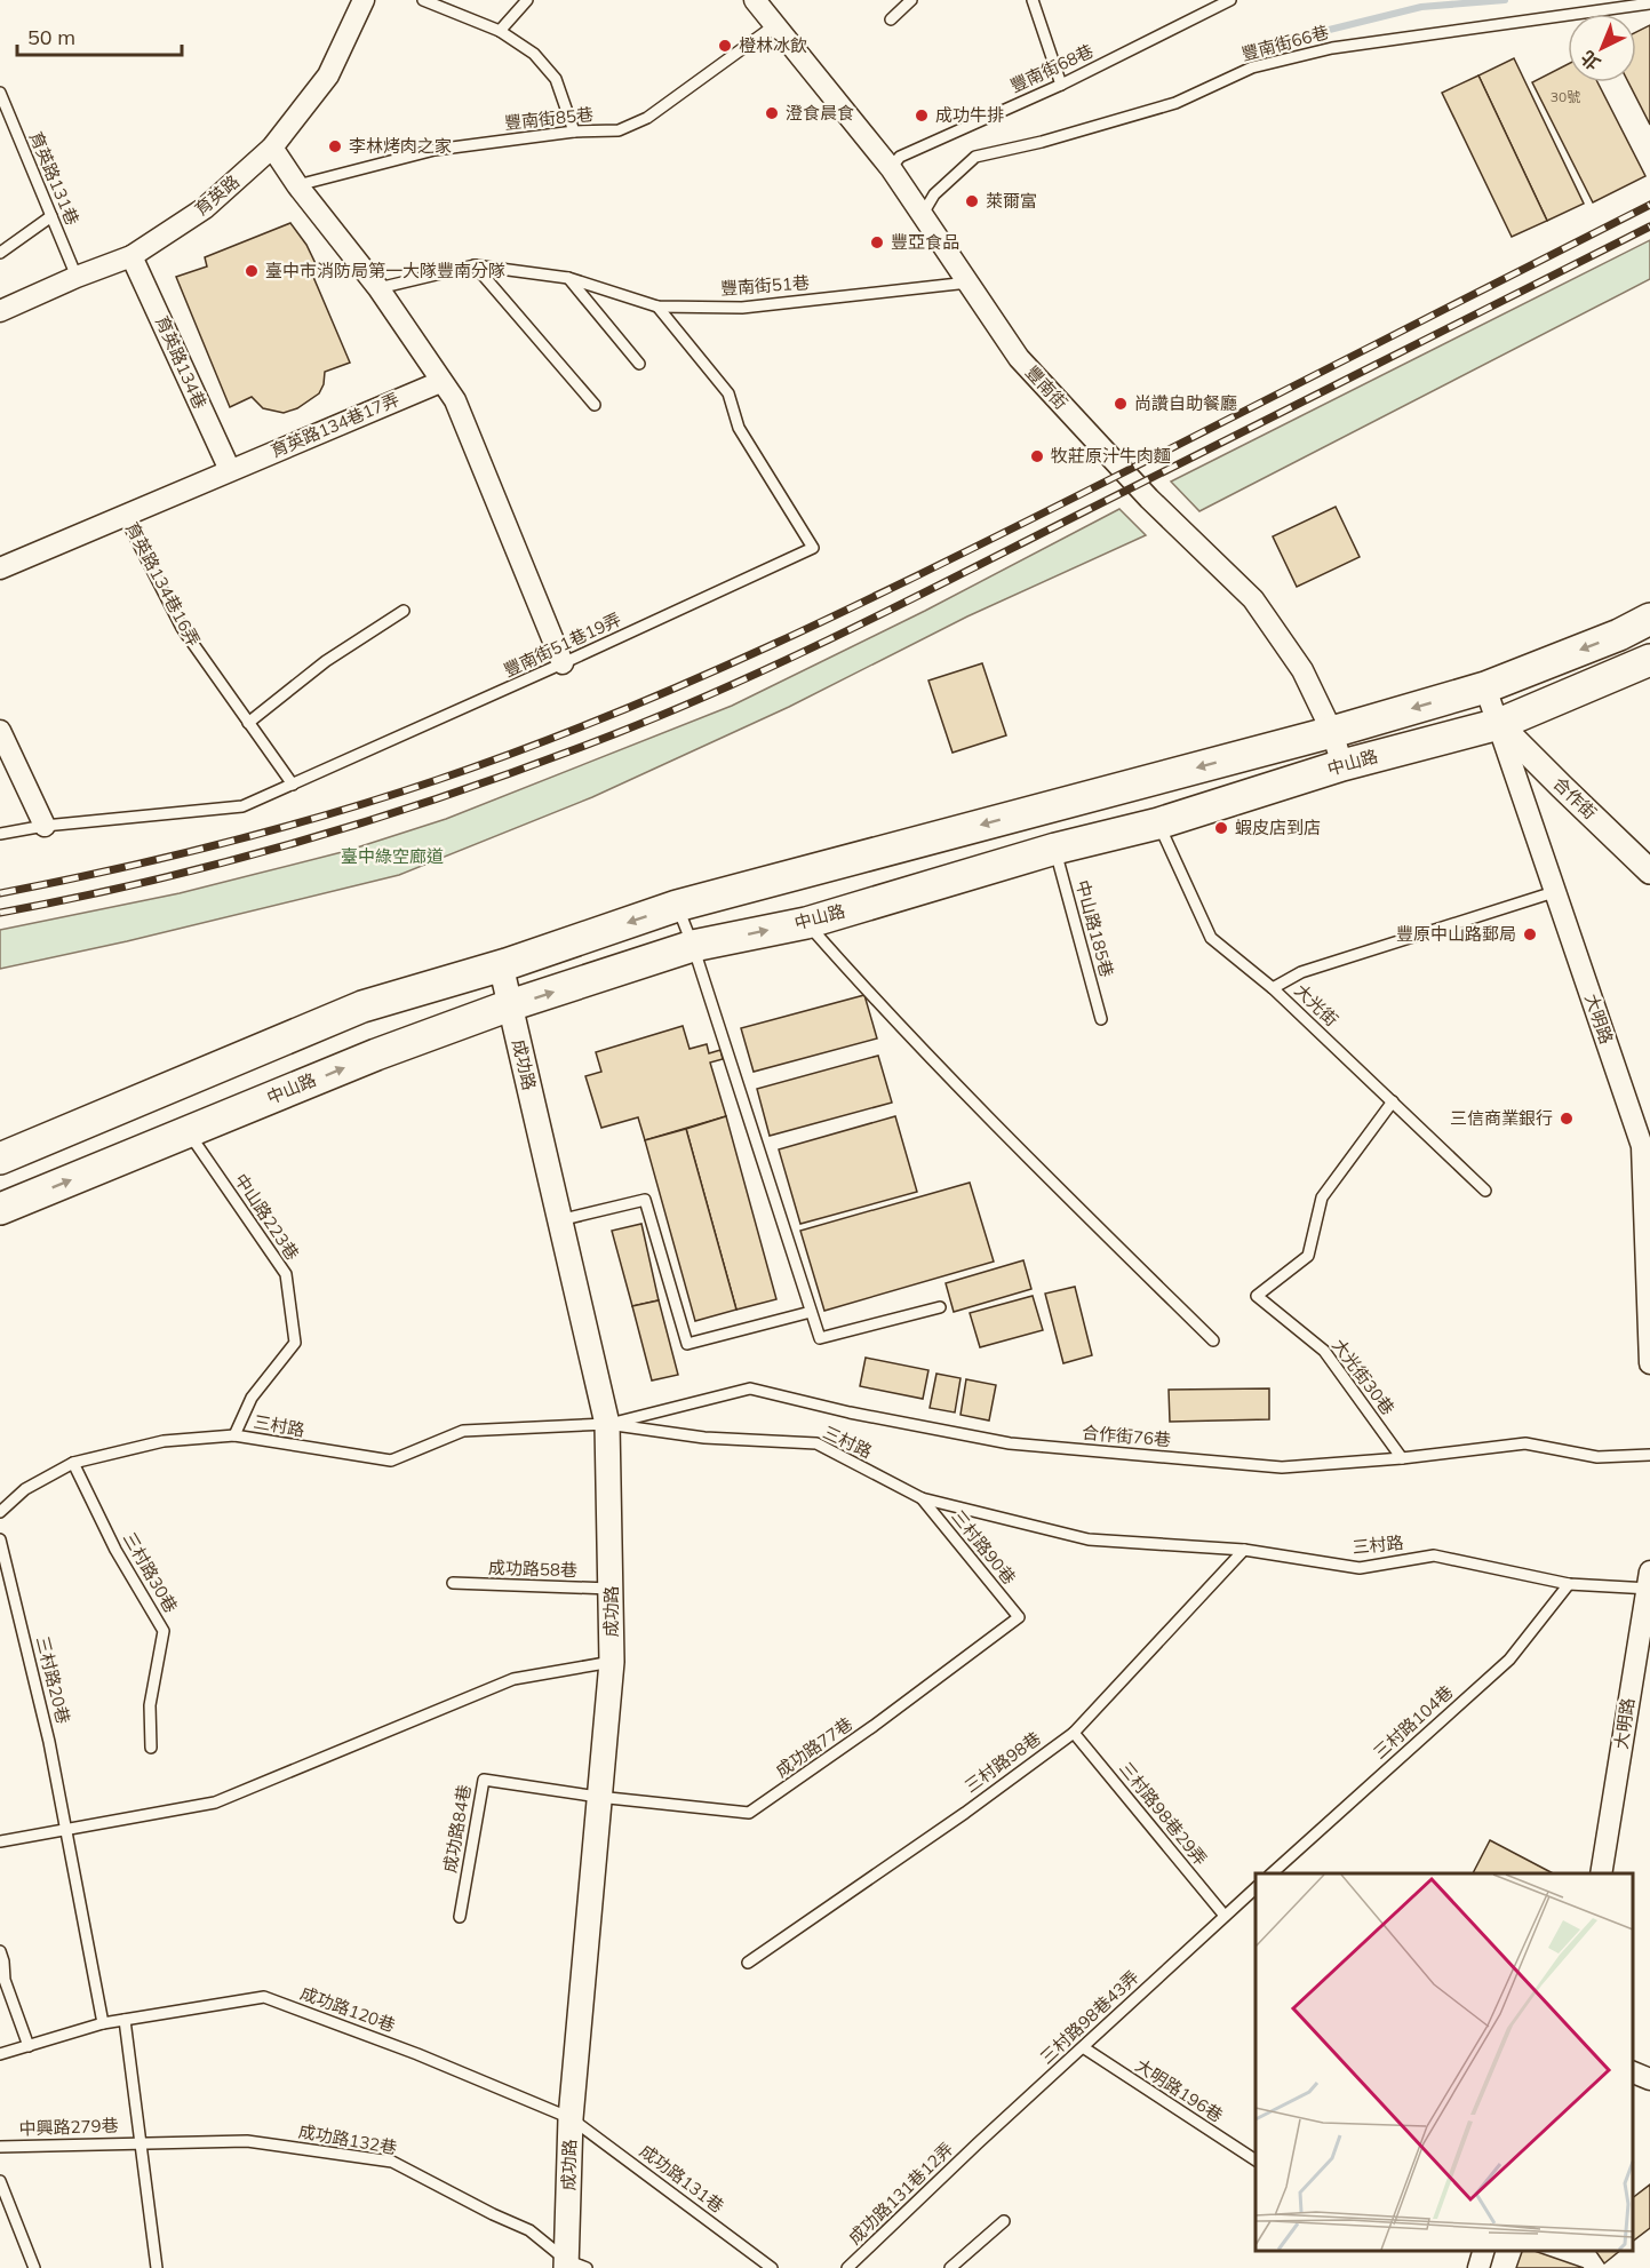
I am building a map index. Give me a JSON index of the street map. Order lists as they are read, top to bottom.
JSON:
{
  "streets": {
    "main road": ["中山路"],
    "street": [
      "育英路",
      "育英路134巷",
      "豐南街",
      "育英路134巷17弄",
      "育英路134巷16弄",
      "合作街",
      "大明路",
      "成功路"
    ],
    "lane": [
      "豐南街66巷",
      "豐南街68巷",
      "豐南街85巷",
      "育英路131巷",
      "豐南街51巷",
      "豐南街51巷19弄",
      "中山路185巷",
      "大光街",
      "中山路223巷",
      "大光街30巷",
      "三村路",
      "合作街76巷",
      "三村路90巷",
      "成功路58巷",
      "三村路30巷",
      "三村路20巷",
      "三村路104巷",
      "成功路77巷",
      "三村路98巷",
      "三村路98巷29弄",
      "成功路84巷",
      "成功路120巷",
      "三村路98巷43弄",
      "大明路196巷",
      "中興路279巷",
      "成功路132巷",
      "成功路131巷",
      "成功路131巷12弄"
    ]
  },
  "crossings": [
    ["豐南街66巷", "豐南街"],
    ["豐南街68巷", "豐南街"],
    ["豐南街85巷", "豐南街"],
    ["育英路131巷", "育英路"],
    ["育英路", "育英路134巷"],
    ["豐南街51巷", "豐南街"],
    ["豐南街51巷", "豐南街51巷19弄"],
    ["育英路134巷", "育英路134巷17弄"],
    ["育英路134巷", "育英路134巷16弄"],
    ["豐南街", "中山路"],
    ["育英路134巷17弄", "育英路134巷16弄"],
    ["育英路134巷16弄", "豐南街51巷19弄"],
    ["中山路", "合作街"],
    ["中山路", "中山路185巷"],
    ["中山路", "大光街"],
    ["中山路", "大明路"],
    ["中山路", "成功路"],
    ["中山路", "中山路223巷"],
    ["合作街", "大明路"],
    ["大光街", "大光街30巷"],
    ["大明路", "三村路"],
    ["成功路", "三村路"],
    ["成功路", "合作街76巷"],
    ["成功路", "成功路58巷"],
    ["成功路", "成功路77巷"],
    ["成功路", "成功路84巷"],
    ["成功路", "成功路120巷"],
    ["成功路", "成功路132巷"],
    ["成功路", "成功路131巷"],
    ["中山路223巷", "三村路"],
    ["大光街30巷", "合作街76巷"],
    ["三村路", "合作街76巷"],
    ["三村路", "三村路90巷"],
    ["三村路", "三村路30巷"],
    ["三村路", "三村路104巷"],
    ["三村路", "三村路98巷"],
    ["三村路90巷", "成功路77巷"],
    ["三村路20巷", "成功路120巷"],
    ["成功路77巷", "成功路84巷"],
    ["三村路98巷", "三村路98巷29弄"],
    ["三村路98巷29弄", "三村路98巷43弄"],
    ["成功路120巷", "成功路131巷"],
    ["三村路98巷43弄", "大明路196巷"],
    ["三村路98巷43弄", "成功路131巷12弄"],
    ["中興路279巷", "成功路132巷"]
  ],
  "parks": ["臺中綠空廊道"],
  "places": [
    "橙林冰飲",
    "澄食晨食",
    "成功牛排",
    "李林烤肉之家",
    "萊爾富",
    "豐亞食品",
    "臺中市消防局第一大隊豐南分隊",
    "尚讚自助餐廳",
    "牧莊原汁牛肉麵",
    "蝦皮店到店",
    "豐原中山路郵局",
    "三信商業銀行"
  ],
  "house_numbers": ["30號"],
  "scale_bar": "50 m",
  "north": "bottom left"
}
